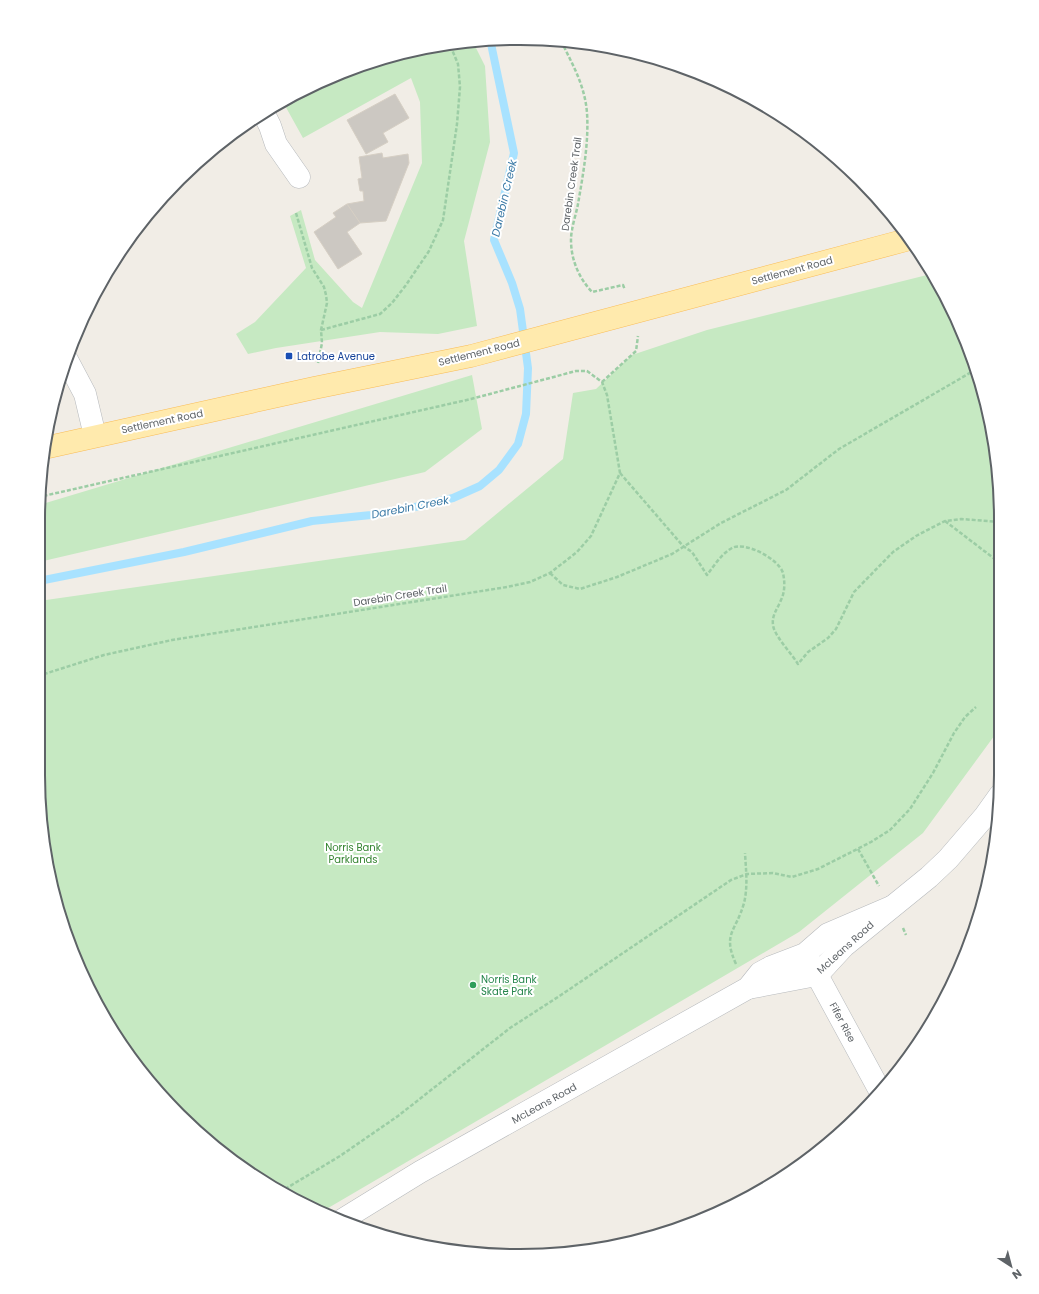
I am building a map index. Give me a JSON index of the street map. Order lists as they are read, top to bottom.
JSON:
{
  "streets": {
    "main road": ["Settlement Road"],
    "street": ["McLeans Road", "Fifer Rise"],
    "path": ["Darebin Creek Trail"]
  },
  "crossings": [
    ["Darebin Creek Trail", "Settlement Road"],
    ["McLeans Road", "Fifer Rise"]
  ],
  "water": ["Darebin Creek"],
  "parks": ["Norris Bank Parklands"],
  "places": {
    "transit": ["Latrobe Avenue"],
    "other": ["Norris Bank Skate Park"]
  },
  "north": "bottom right"
}
